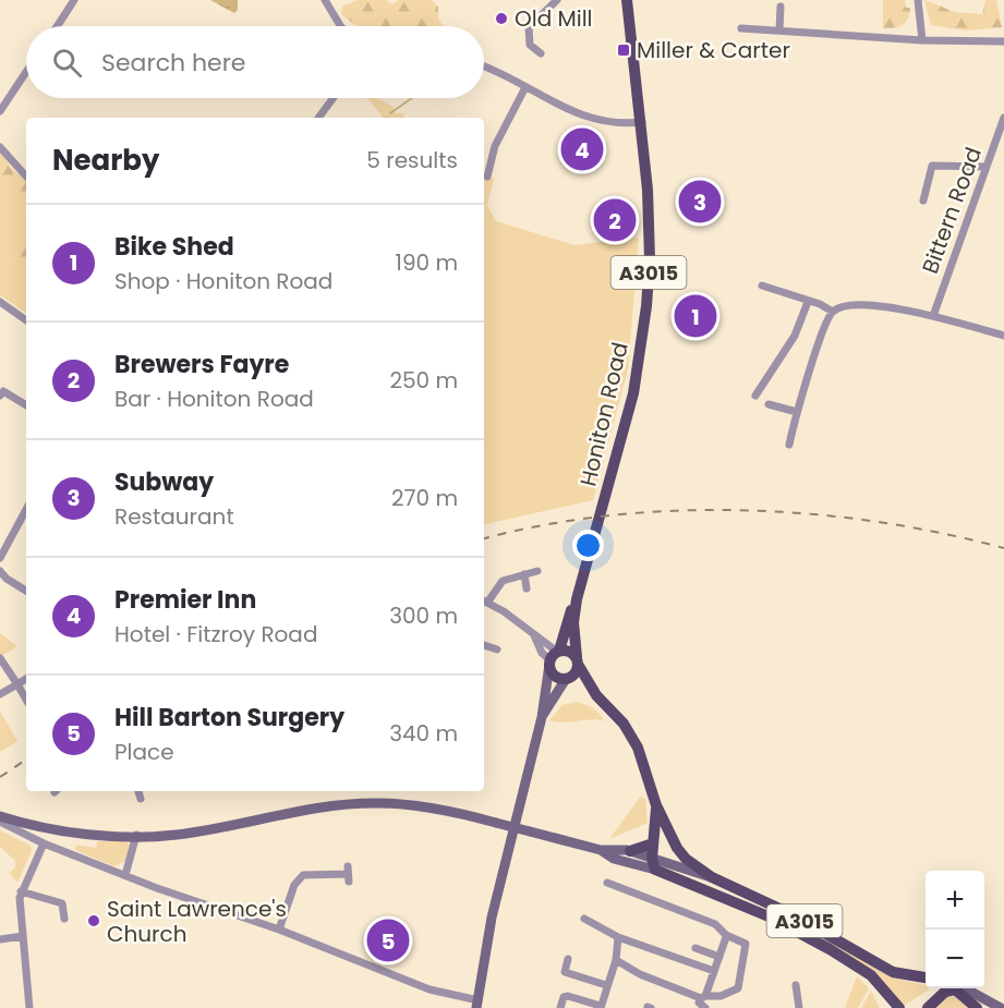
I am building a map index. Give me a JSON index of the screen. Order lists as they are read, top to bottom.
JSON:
{
  "streets": {
    "main road": ["A3015", "Honiton Road"],
    "street": ["Bittern Road"]
  },
  "crossings": [
    ["A3015", "Honiton Road"]
  ],
  "places": {
    "other": ["Old Mill", "Saint Lawrence's Church"],
    "transit": ["Miller & Carter"]
  },
  "page": {
    "search": "Search here",
    "heading": ["Nearby", "5 results"],
    "pins": [
      "4",
      "3",
      "2",
      "1",
      "5"
    ],
    "list": [
      {
        "mark": "1",
        "name": "Bike Shed",
        "note": "Shop · Honiton Road",
        "value": "190 m"
      },
      {
        "mark": "2",
        "name": "Brewers Fayre",
        "note": "Bar · Honiton Road",
        "value": "250 m"
      },
      {
        "mark": "3",
        "name": "Subway",
        "note": "Restaurant",
        "value": "270 m"
      },
      {
        "mark": "4",
        "name": "Premier Inn",
        "note": "Hotel · Fitzroy Road",
        "value": "300 m"
      },
      {
        "mark": "5",
        "name": "Hill Barton Surgery",
        "note": "Place",
        "value": "340 m"
      }
    ],
    "map_buttons": ["+", "−"]
  }
}
